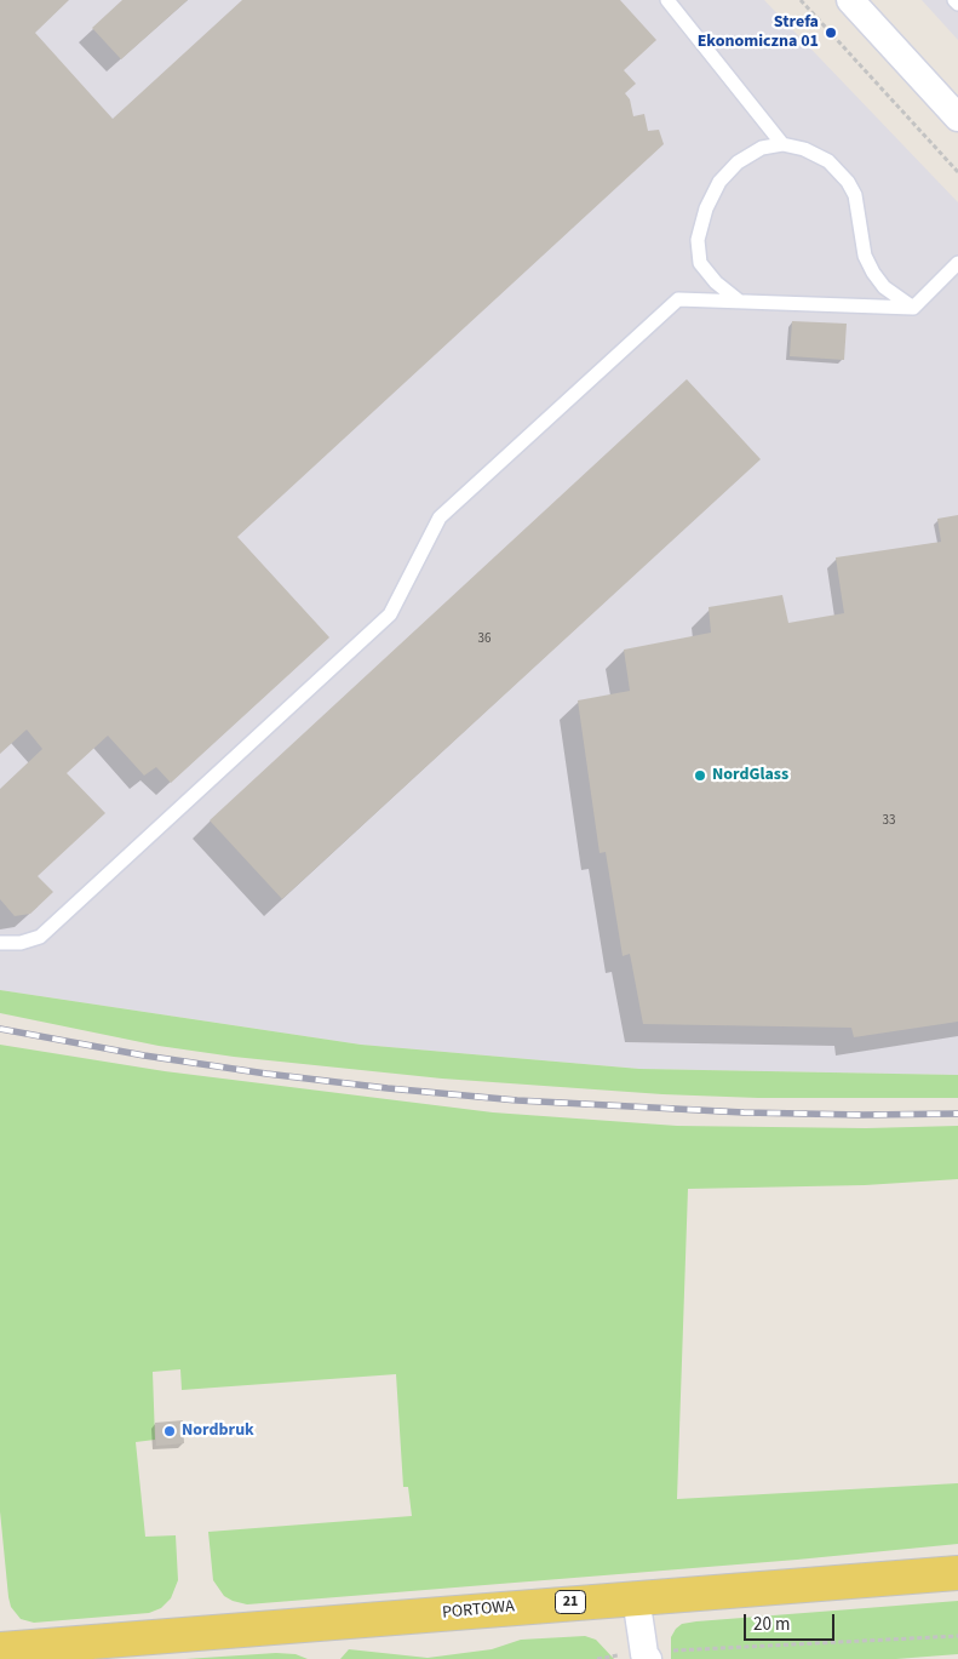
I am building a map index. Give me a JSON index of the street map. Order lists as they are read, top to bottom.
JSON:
{
  "streets": {
    "main road": ["21", "PORTOWA"]
  },
  "places": ["Strefa Ekonomiczna 01", "NordGlass", "Nordbruk"],
  "house_numbers": ["36", "33"],
  "scale_bar": "20 m"
}
